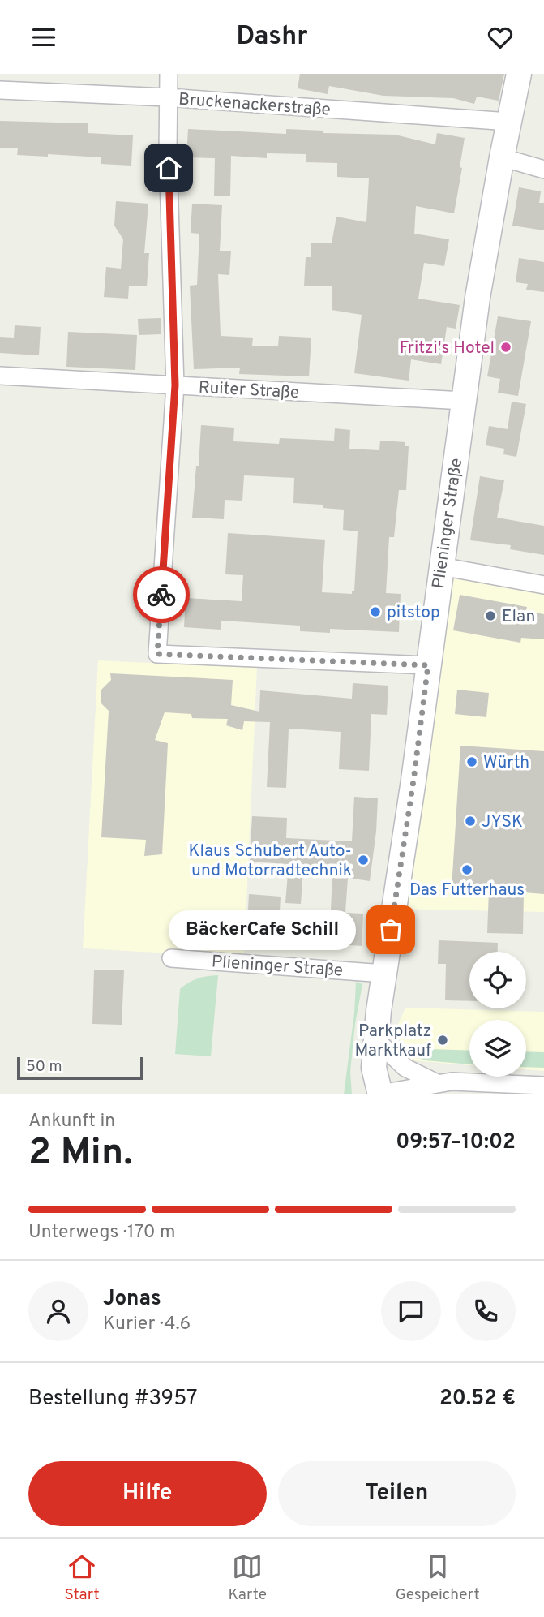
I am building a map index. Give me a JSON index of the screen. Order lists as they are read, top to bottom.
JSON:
{
  "streets": {
    "main road": ["Plieninger Straße"],
    "street": ["Bruckenackerstraße", "Ruiter Straße"]
  },
  "crossings": [
    ["Bruckenackerstraße", "Plieninger Straße"],
    ["Ruiter Straße", "Plieninger Straße"]
  ],
  "places": [
    "Fritzi's Hotel",
    "pitstop",
    "Elan",
    "Würth",
    "JYSK",
    "Klaus Schubert Auto- und Motorradtechnik",
    "Das Futterhaus",
    "BäckerCafe Schill",
    "Parkplatz Marktkauf"
  ],
  "scale_bar": "50 m",
  "page": {
    "header": "Dashr",
    "bubble": "BäckerCafe Schill",
    "scale": "50 m",
    "heading": ["2 Min.", "Ankunft in", "09:57–10:02"],
    "panel": [
      "Jonas",
      "Kurier · 4.6",
      "Bestellung #3957",
      "20.52 €"
    ],
    "bar": "Unterwegs · 170 m",
    "buttons": ["Hilfe", "Teilen"],
    "tabs": ["Start", "Karte", "Gespeichert"]
  }
}
